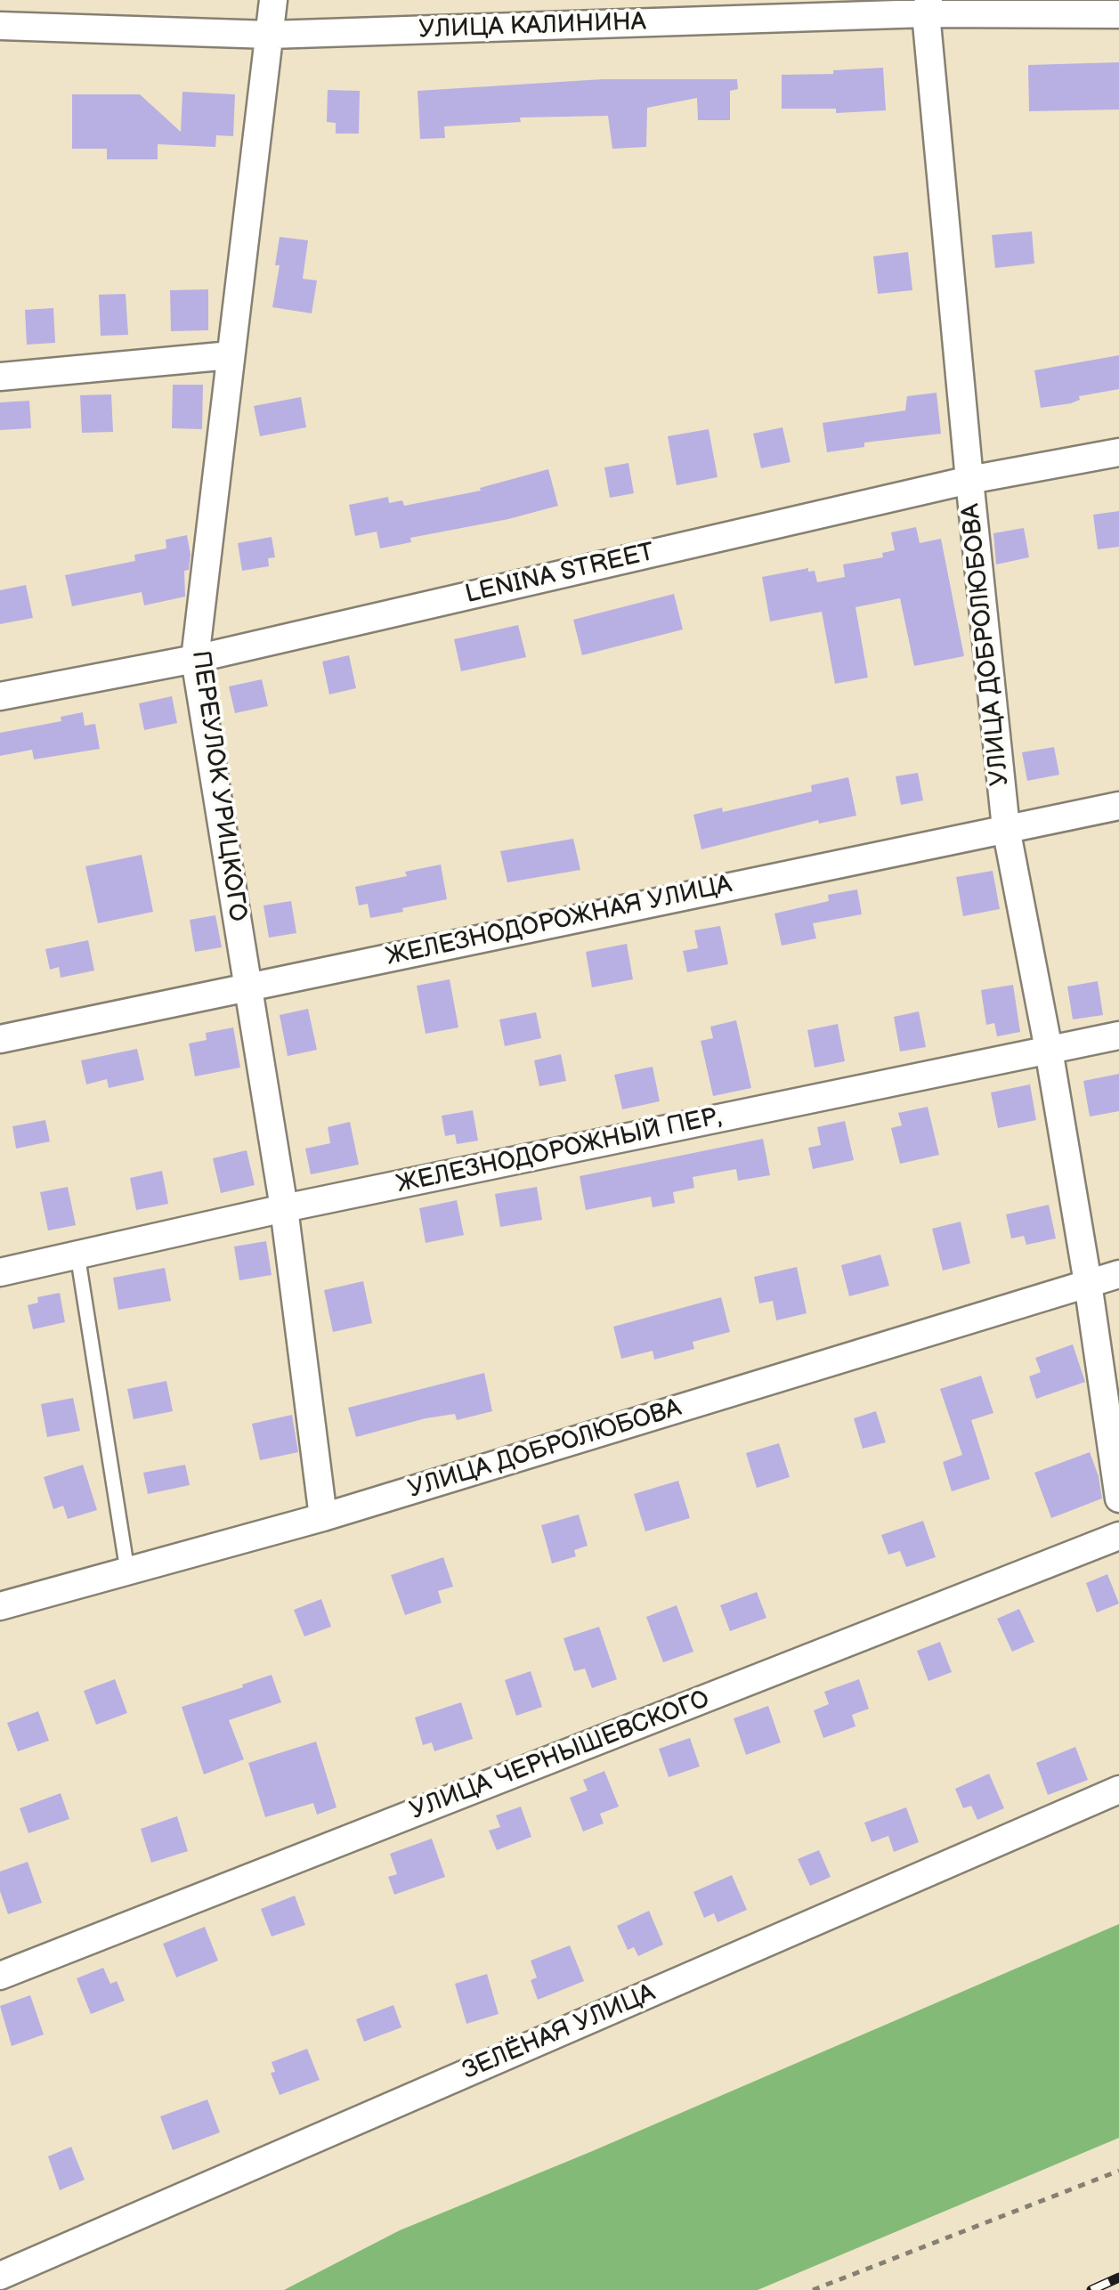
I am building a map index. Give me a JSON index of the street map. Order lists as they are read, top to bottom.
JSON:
{
  "streets": {
    "street": [
      "УЛИЦА КАЛИНИНА",
      "LENINA STREET",
      "УЛИЦА ДОБРОЛЮБОВА",
      "ПЕРЕУЛОК УРИЦКОГО",
      "ЖЕЛЕЗНОДОРОЖНАЯ УЛИЦА",
      "ЖЕЛЕЗНОДОРОЖНЫЙ ПЕР,",
      "УЛИЦА ЧЕРНЫШЕВСКОГО",
      "ЗЕЛЁНАЯ УЛИЦА"
    ]
  },
  "crossings": [
    ["УЛИЦА КАЛИНИНА", "УЛИЦА ДОБРОЛЮБОВА"],
    ["УЛИЦА КАЛИНИНА", "ПЕРЕУЛОК УРИЦКОГО"],
    ["LENINA STREET", "УЛИЦА ДОБРОЛЮБОВА"],
    ["LENINA STREET", "ПЕРЕУЛОК УРИЦКОГО"],
    ["УЛИЦА ДОБРОЛЮБОВА", "ПЕРЕУЛОК УРИЦКОГО"],
    ["УЛИЦА ДОБРОЛЮБОВА", "ЖЕЛЕЗНОДОРОЖНАЯ УЛИЦА"],
    ["УЛИЦА ДОБРОЛЮБОВА", "ЖЕЛЕЗНОДОРОЖНЫЙ ПЕР,"],
    ["ПЕРЕУЛОК УРИЦКОГО", "ЖЕЛЕЗНОДОРОЖНАЯ УЛИЦА"],
    ["ПЕРЕУЛОК УРИЦКОГО", "ЖЕЛЕЗНОДОРОЖНЫЙ ПЕР,"]
  ]
}
